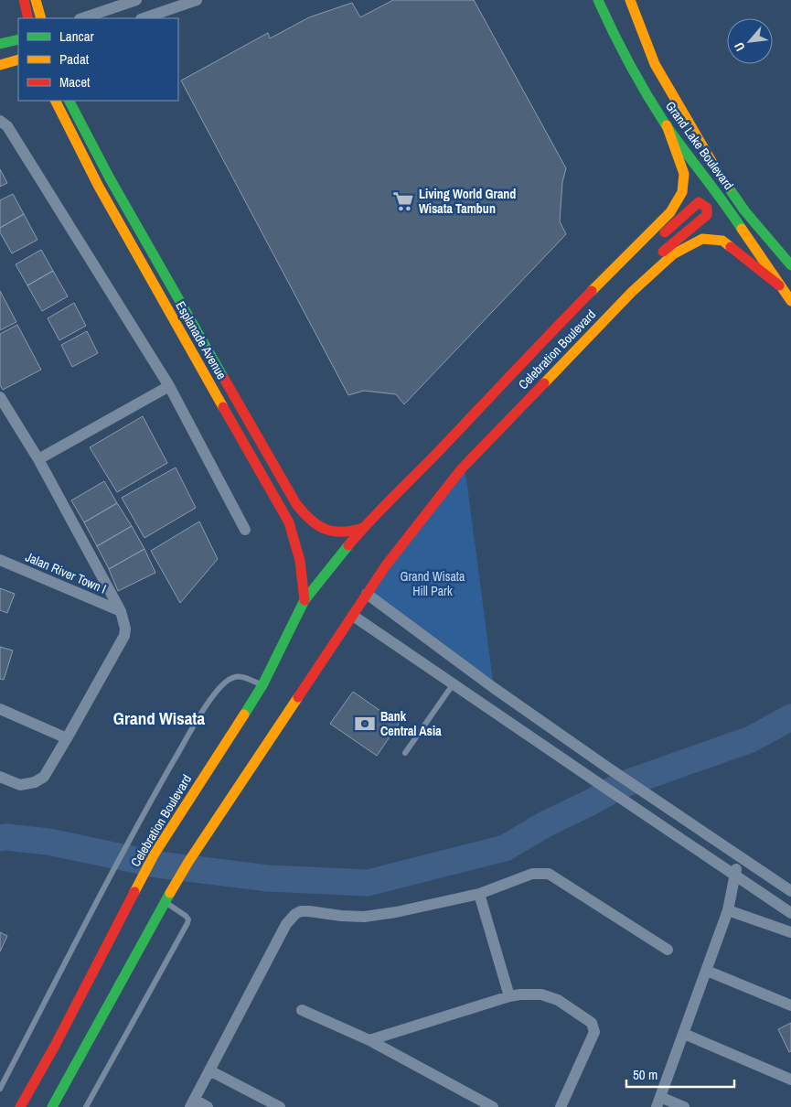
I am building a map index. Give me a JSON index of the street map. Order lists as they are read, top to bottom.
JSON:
{
  "streets": {
    "street": [
      "Grand Lake Boulevard",
      "Esplanade Avenue",
      "Celebration Boulevard",
      "Jalan River Town I"
    ]
  },
  "crossings": [
    ["Grand Lake Boulevard", "Celebration Boulevard"],
    ["Esplanade Avenue", "Celebration Boulevard"]
  ],
  "districts": ["Grand Wisata"],
  "parks": ["Grand Wisata Hill Park"],
  "places": {
    "supermarket": ["Living World Grand Wisata Tambun"],
    "bank": ["Bank Central Asia"]
  },
  "legend": ["Lancar", "Padat", "Macet"],
  "scale_bar": "50 m",
  "north": "bottom left"
}
